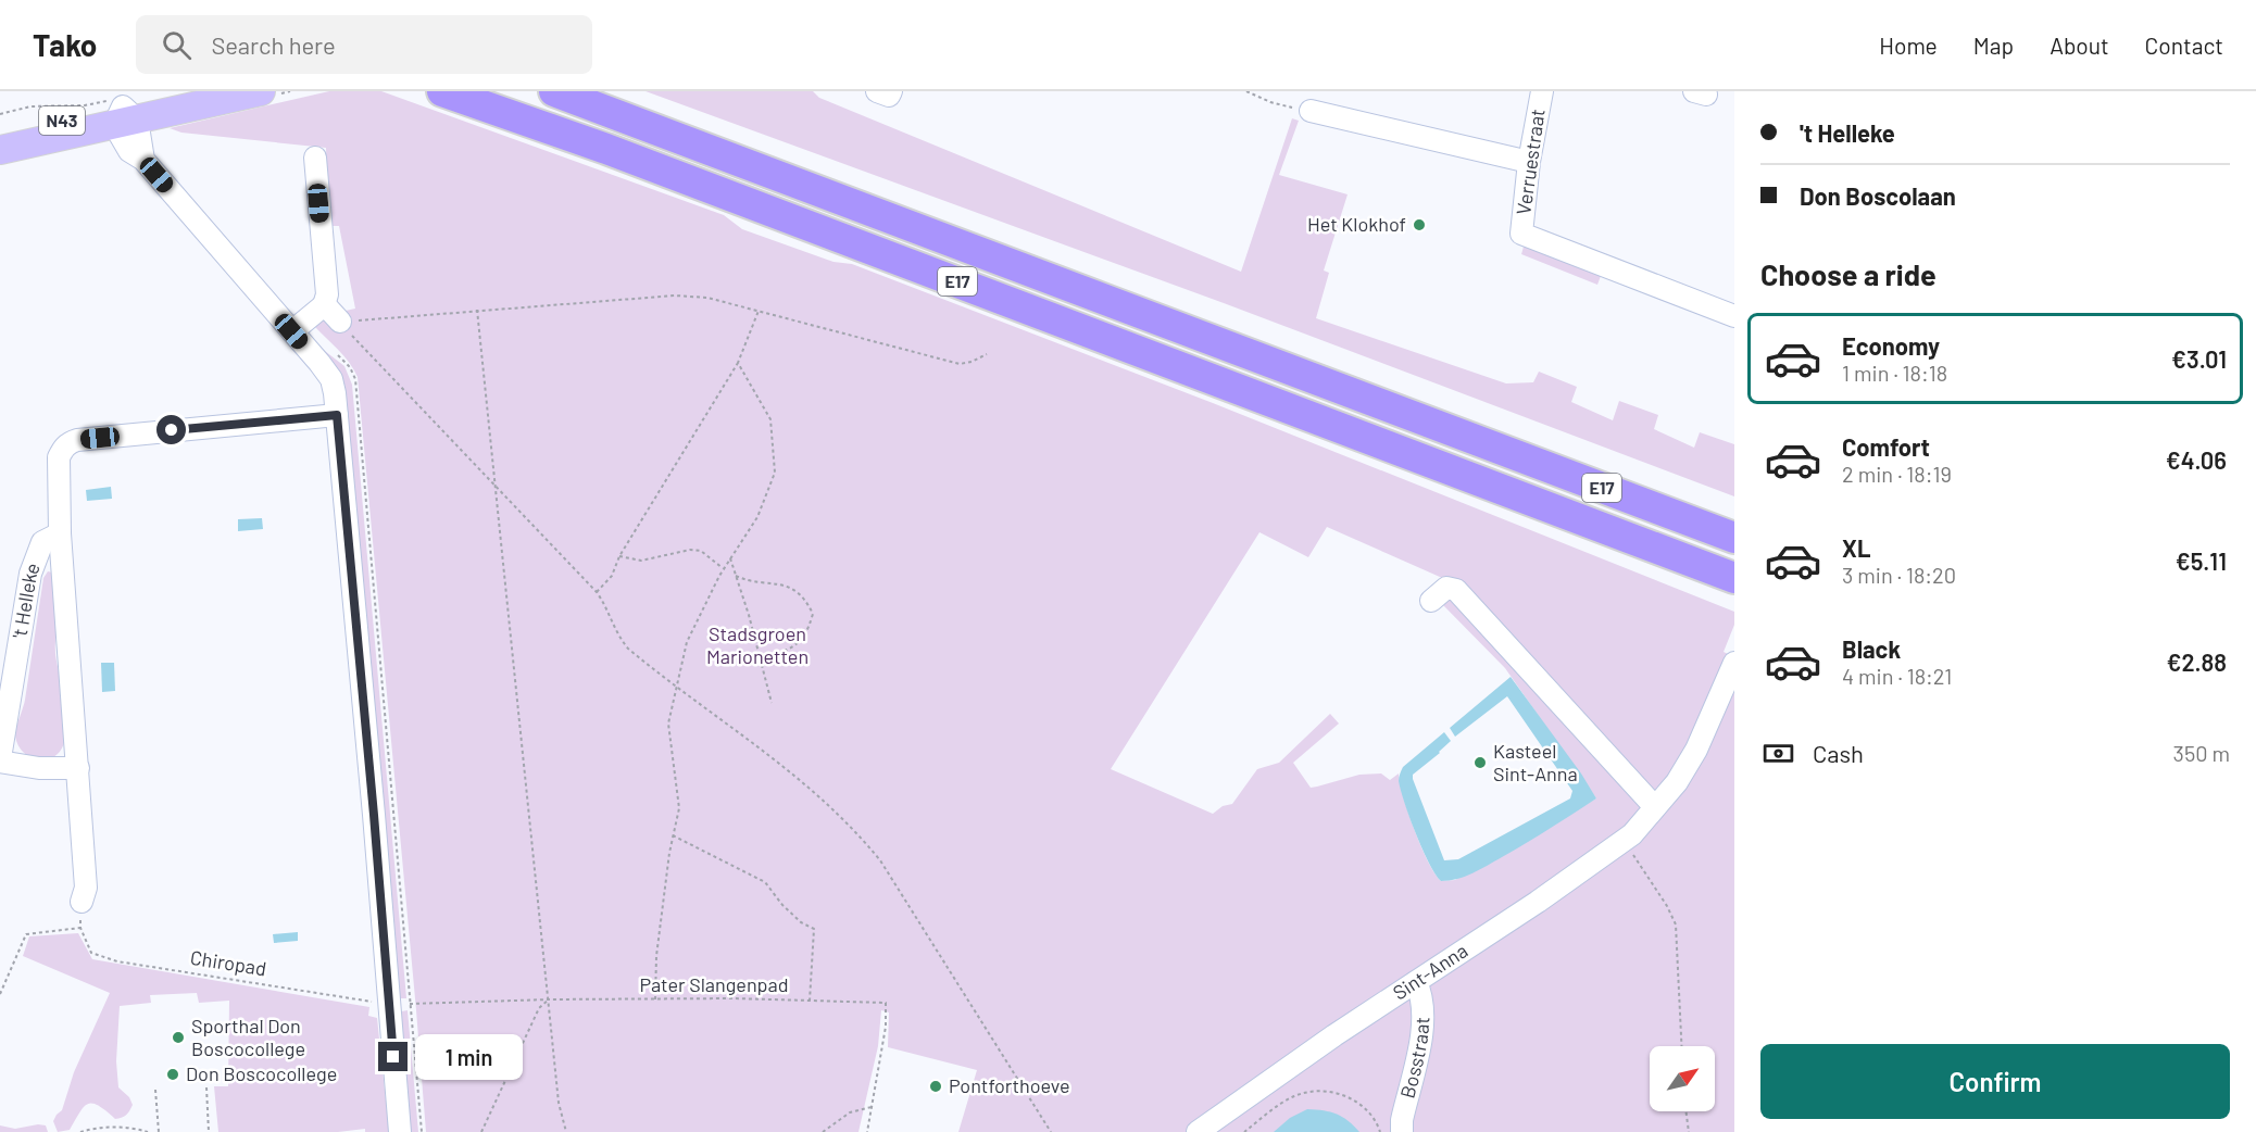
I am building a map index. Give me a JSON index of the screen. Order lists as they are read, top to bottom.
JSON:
{
  "streets": {
    "highway": ["E17"],
    "main road": ["N43"],
    "street": [
      "Verruestraat",
      "'t Helleke",
      "Sint-Anna",
      "Bosstraat"
    ],
    "path": ["Chiropad", "Pater Slangenpad"]
  },
  "crossings": [
    ["Sint-Anna", "Bosstraat"]
  ],
  "parks": ["Stadsgroen Marionetten"],
  "places": [
    "Het Klokhof",
    "Kasteel Sint-Anna",
    "Sporthal Don Boscocollege",
    "Don Boscocollege",
    "Pontforthoeve"
  ],
  "north": "top right",
  "page": {
    "header": "Tako",
    "search": "Search here",
    "nav": [
      "Home",
      "Map",
      "About",
      "Contact"
    ],
    "banner": ["'t Helleke", "Don Boscolaan"],
    "heading": "Choose a ride",
    "list": [
      {
        "name": "Economy",
        "note": "1 min · 18:18",
        "value": "€3.01"
      },
      {
        "name": "Comfort",
        "note": "2 min · 18:19",
        "value": "€4.06"
      },
      {
        "name": "XL",
        "note": "3 min · 18:20",
        "value": "€5.11"
      },
      {
        "name": "Black",
        "note": "4 min · 18:21",
        "value": "€2.88"
      }
    ],
    "pay": ["Cash", "350 m"],
    "buttons": "Confirm",
    "bubble": "1 min"
  }
}
